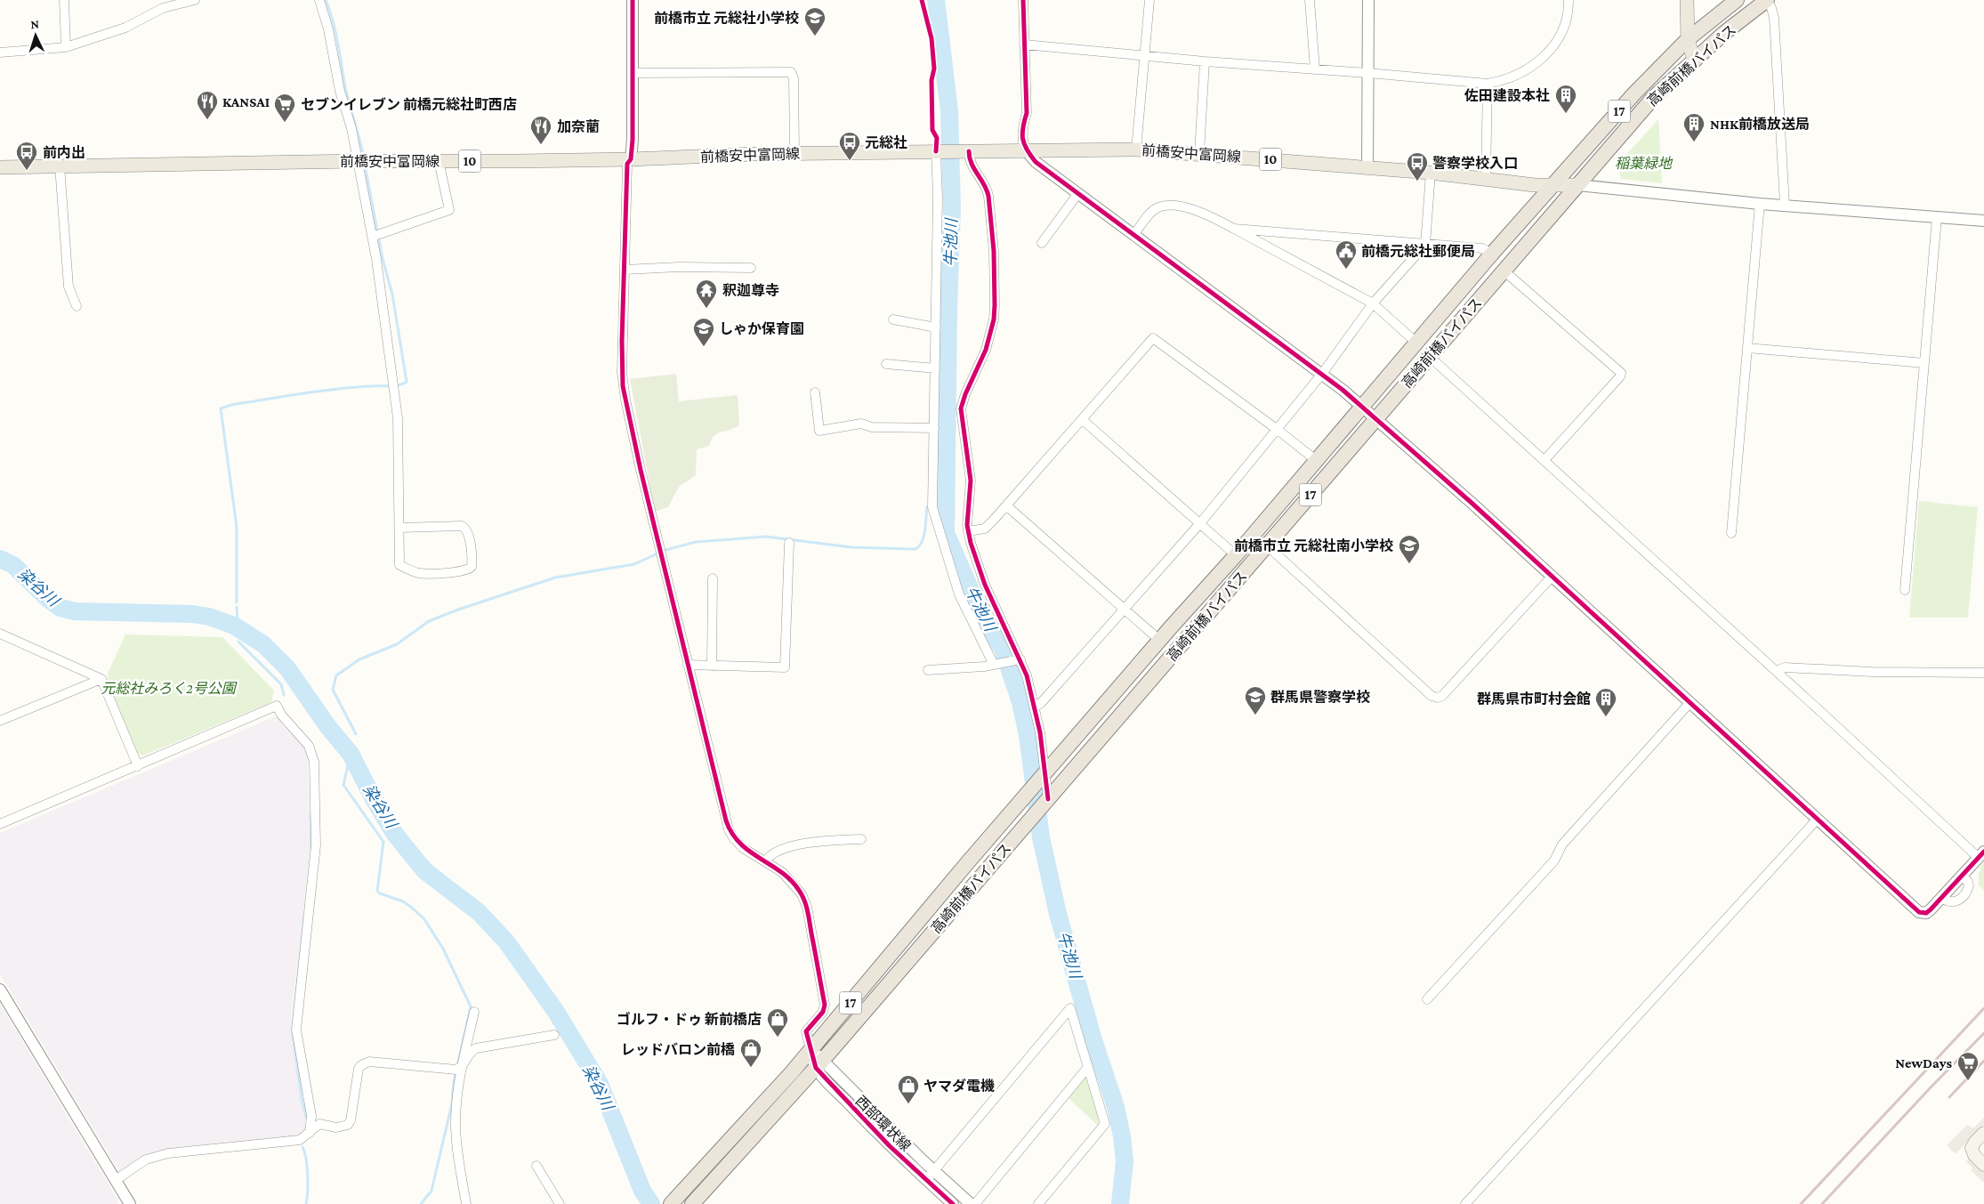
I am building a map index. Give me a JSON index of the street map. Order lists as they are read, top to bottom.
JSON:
{
  "streets": {
    "highway": ["高崎前橋バイパス", "17"],
    "main road": ["前橋安中富岡線", "10"],
    "street": ["西部環状線"]
  },
  "crossings": [
    ["高崎前橋バイパス", "前橋安中富岡線"],
    ["高崎前橋バイパス", "西部環状線"],
    ["前橋安中富岡線", "10"]
  ],
  "water": ["牛池川", "染谷川"],
  "parks": ["稲葉緑地", "元総社みろく2号公園"],
  "places": {
    "school or university": [
      "前橋市立 元総社小学校",
      "しゃか保育園",
      "前橋市立 元総社南小学校",
      "群馬県警察学校"
    ],
    "building": ["佐田建設本社", "NHK前橋放送局", "群馬県市町村会館"],
    "restaurant": ["KANSAI", "加奈藺"],
    "supermarket": ["セブンイレブン 前橋元総社町西店", "NewDays"],
    "bus stop": ["元総社", "前内出", "警察学校入口"],
    "public building": ["前橋元総社郵便局"],
    "temple": ["釈迦尊寺"],
    "shop": ["ゴルフ・ドゥ 新前橋店", "レッドバロン前橋", "ヤマダ電機"]
  },
  "north": "top"
}
